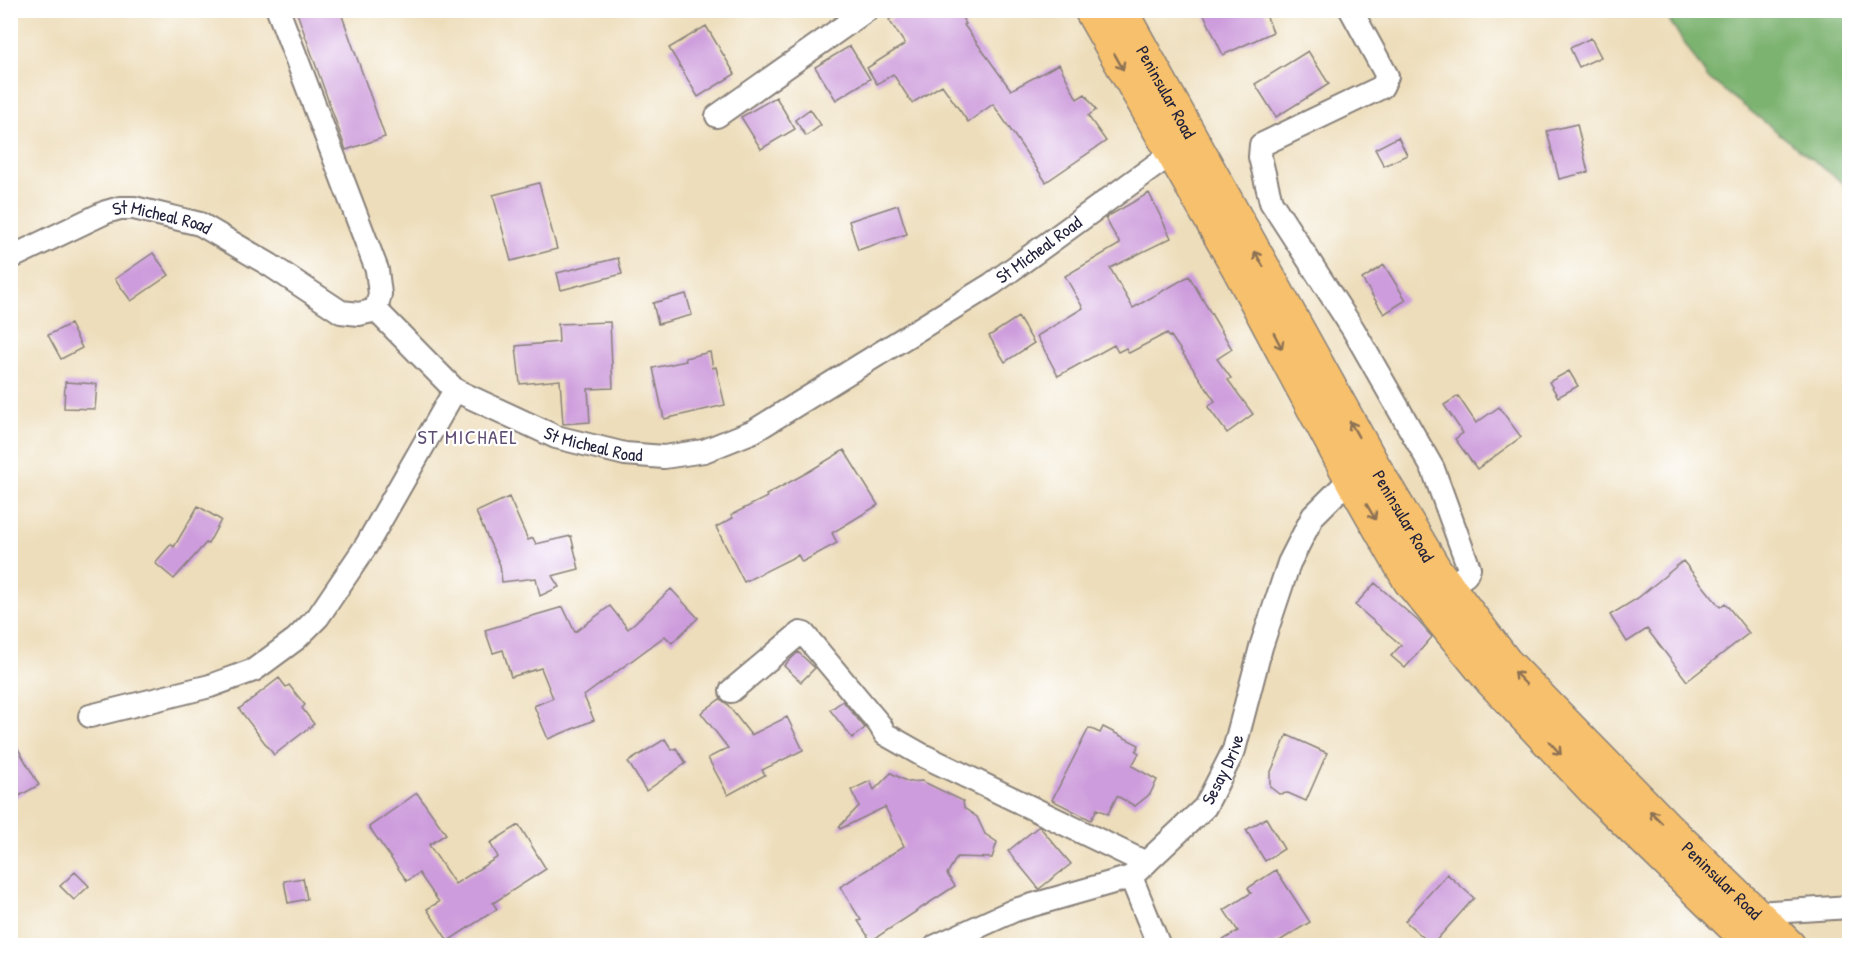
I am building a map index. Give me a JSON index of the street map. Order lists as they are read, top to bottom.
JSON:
{
  "streets": {
    "main road": ["Peninsular Road"],
    "street": ["St Micheal Road", "Sesay Drive"]
  },
  "crossings": [
    ["Peninsular Road", "St Micheal Road"],
    ["Peninsular Road", "Sesay Drive"]
  ],
  "districts": ["ST MICHAEL"]
}
